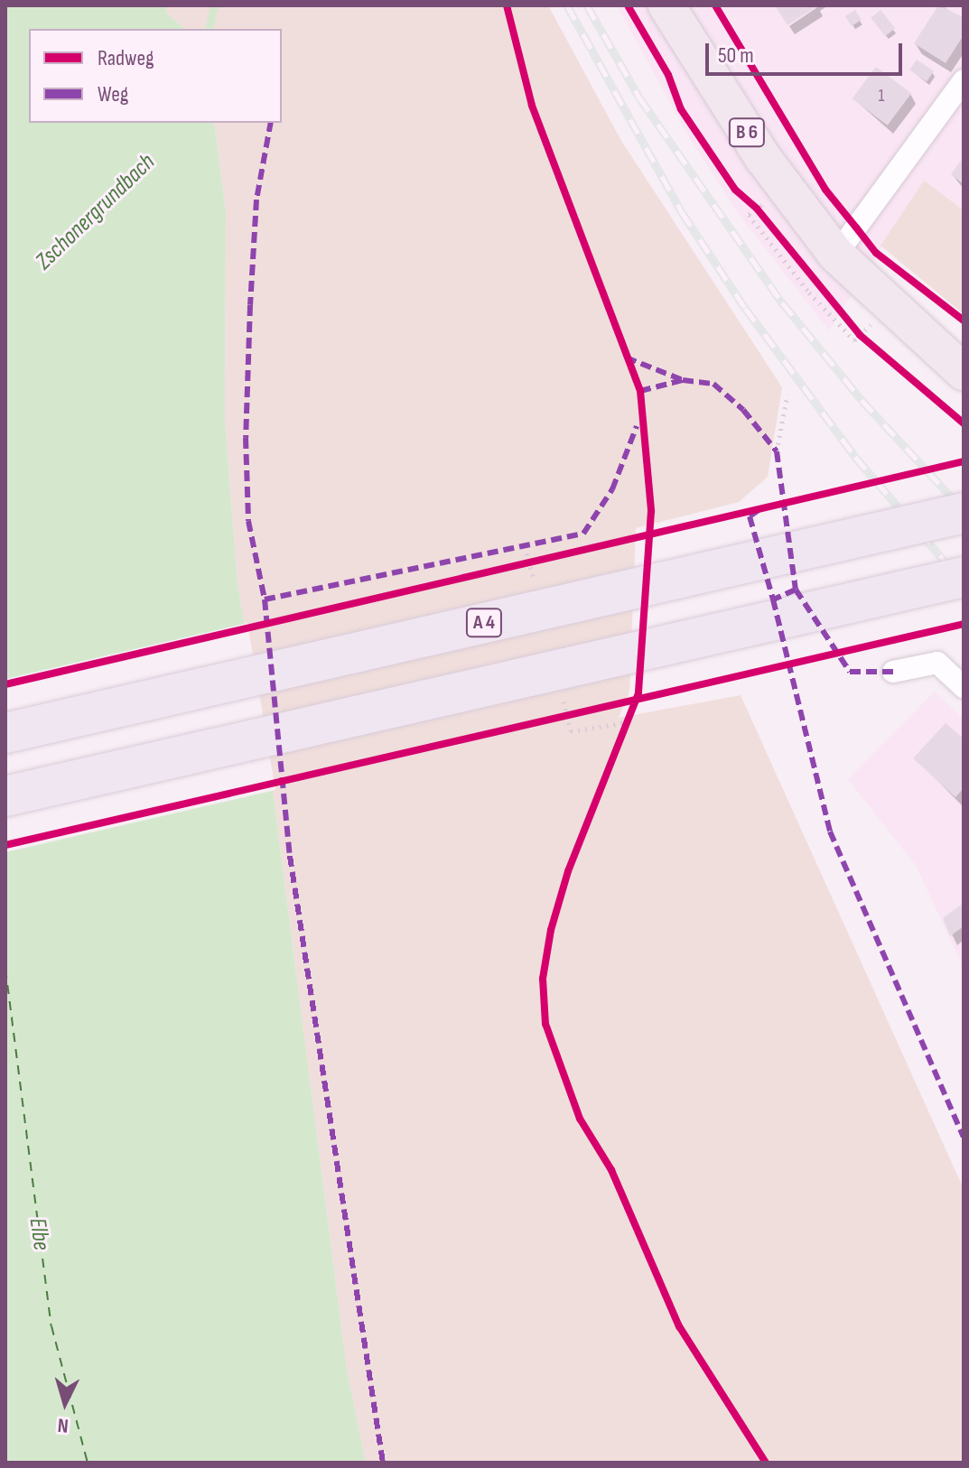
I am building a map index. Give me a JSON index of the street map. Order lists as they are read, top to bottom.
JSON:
{
  "streets": {
    "highway": ["A 4"],
    "main road": ["B 6"]
  },
  "water": ["Zschonergrundbach", "Elbe"],
  "house_numbers": ["1"],
  "legend": ["Radweg", "Weg"],
  "scale_bar": "50 m",
  "north": "bottom"
}
